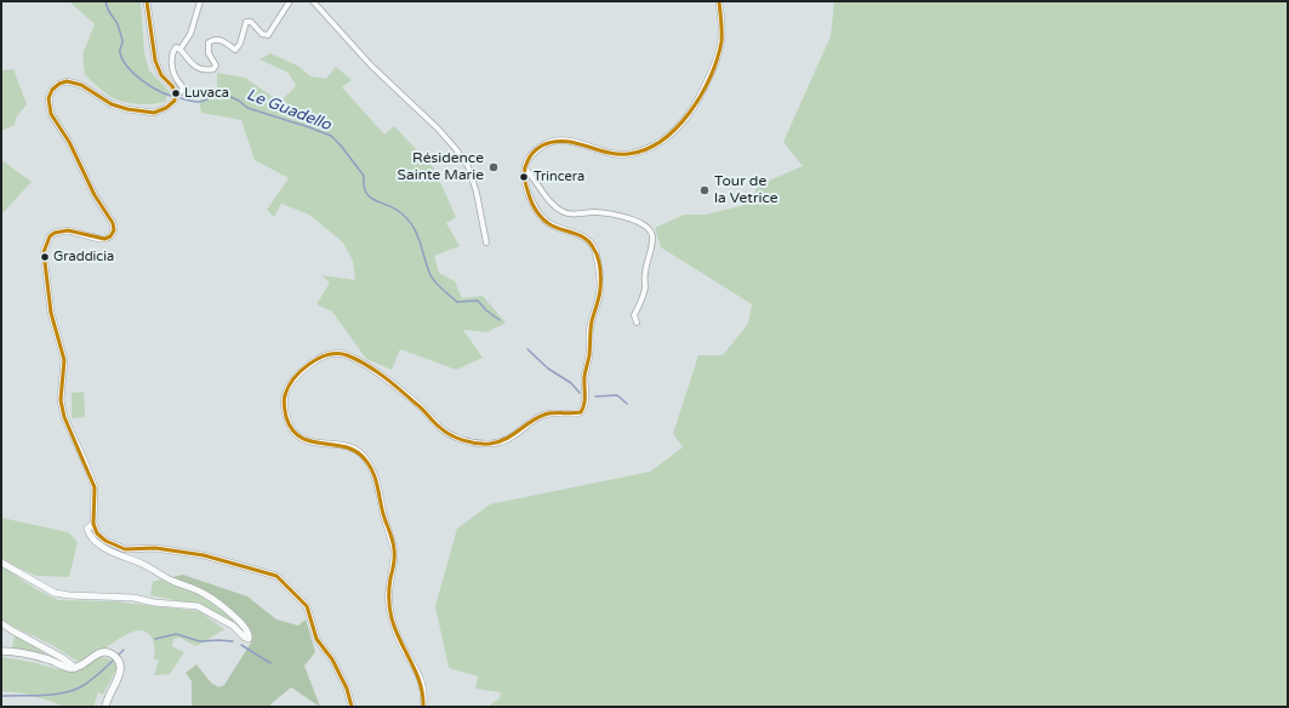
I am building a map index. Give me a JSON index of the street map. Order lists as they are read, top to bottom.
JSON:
{
  "water": ["Le Guadello"],
  "places": [
    "Luvaca",
    "Résidence Sainte Marie",
    "Trincera",
    "Tour de la Vetrice",
    "Graddicia"
  ]
}
